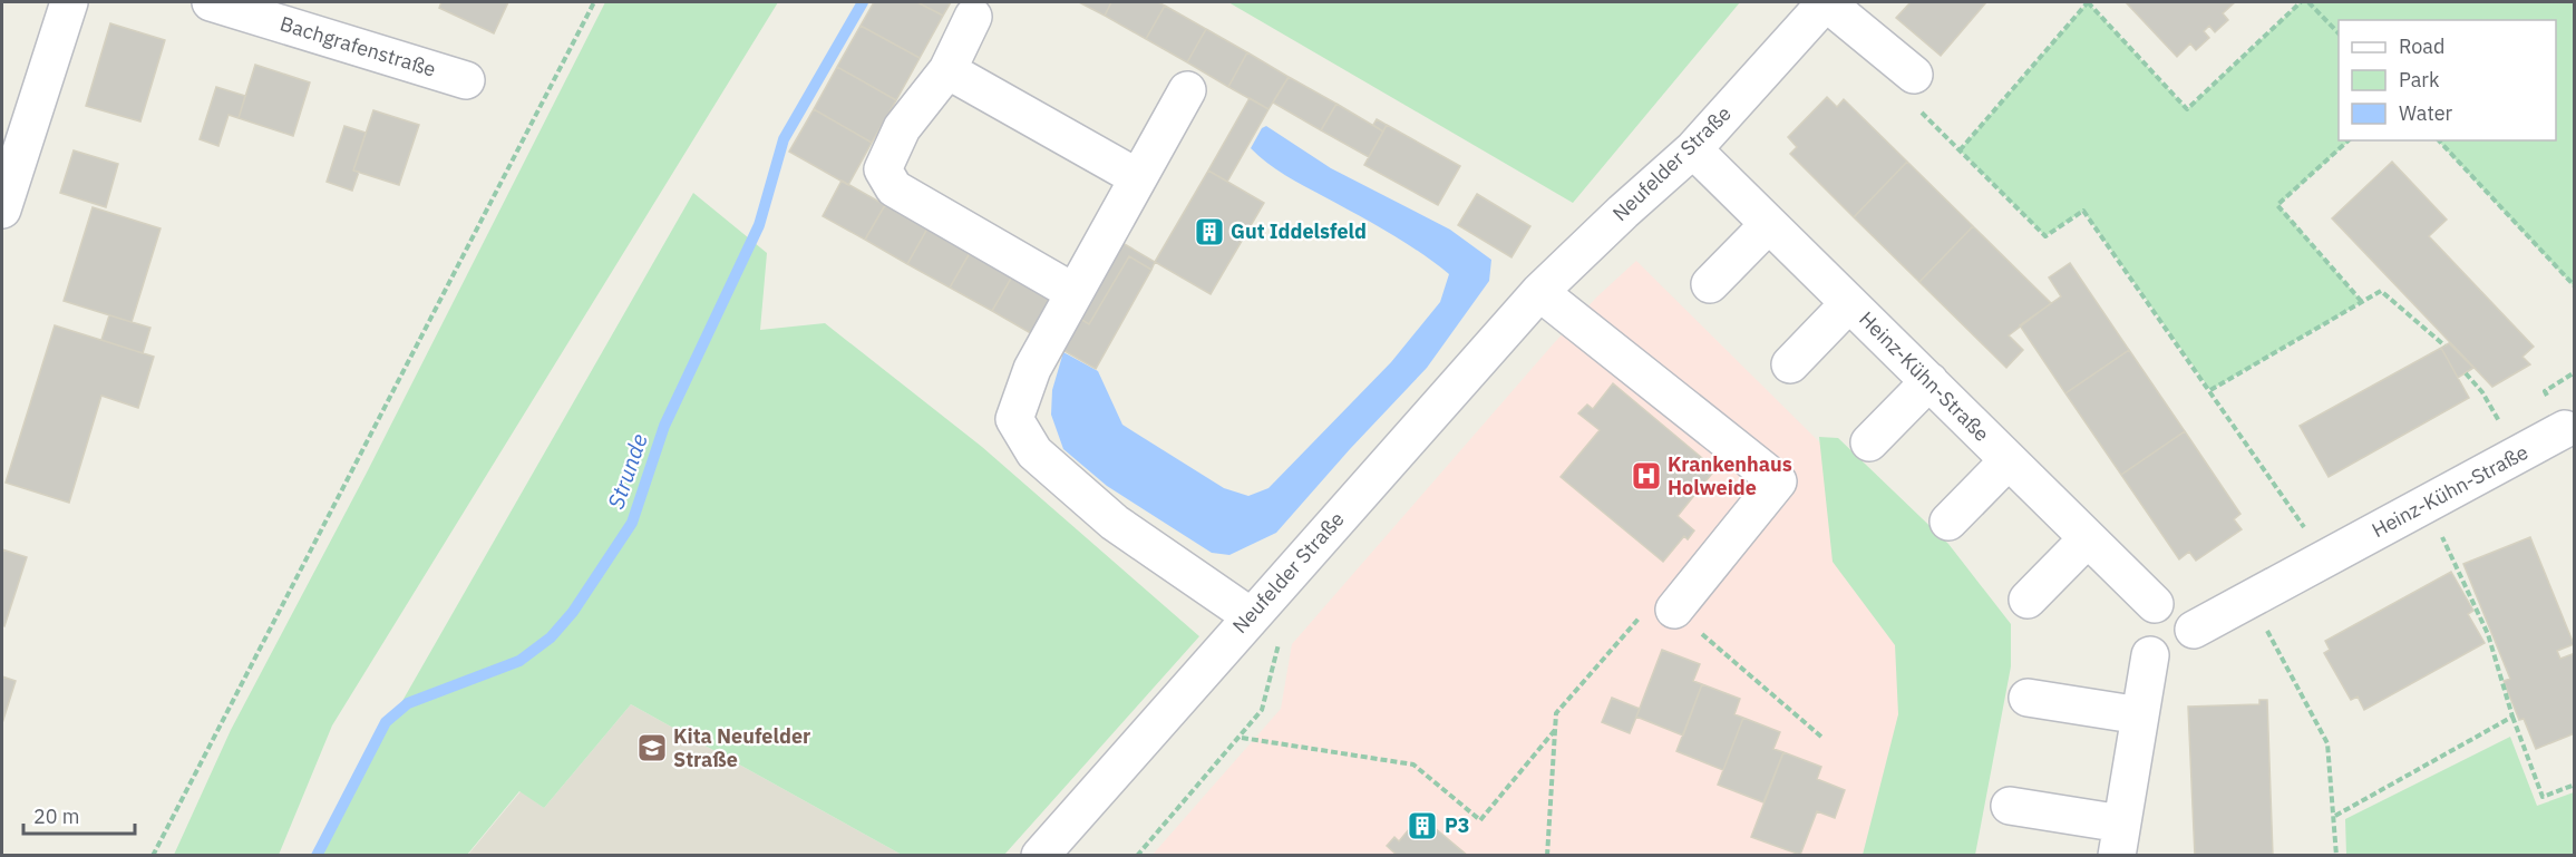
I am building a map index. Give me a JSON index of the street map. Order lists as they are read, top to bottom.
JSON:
{
  "streets": {
    "street": ["Bachgrafenstraße", "Neufelder Straße", "Heinz-Kühn-Straße"]
  },
  "crossings": [
    ["Neufelder Straße", "Heinz-Kühn-Straße"]
  ],
  "water": ["Strunde"],
  "places": {
    "building": ["Gut Iddelsfeld", "P3"],
    "hospital": ["Krankenhaus Holweide"],
    "school or university": ["Kita Neufelder Straße"]
  },
  "legend": ["Road", "Park", "Water"],
  "scale_bar": "20 m"
}
